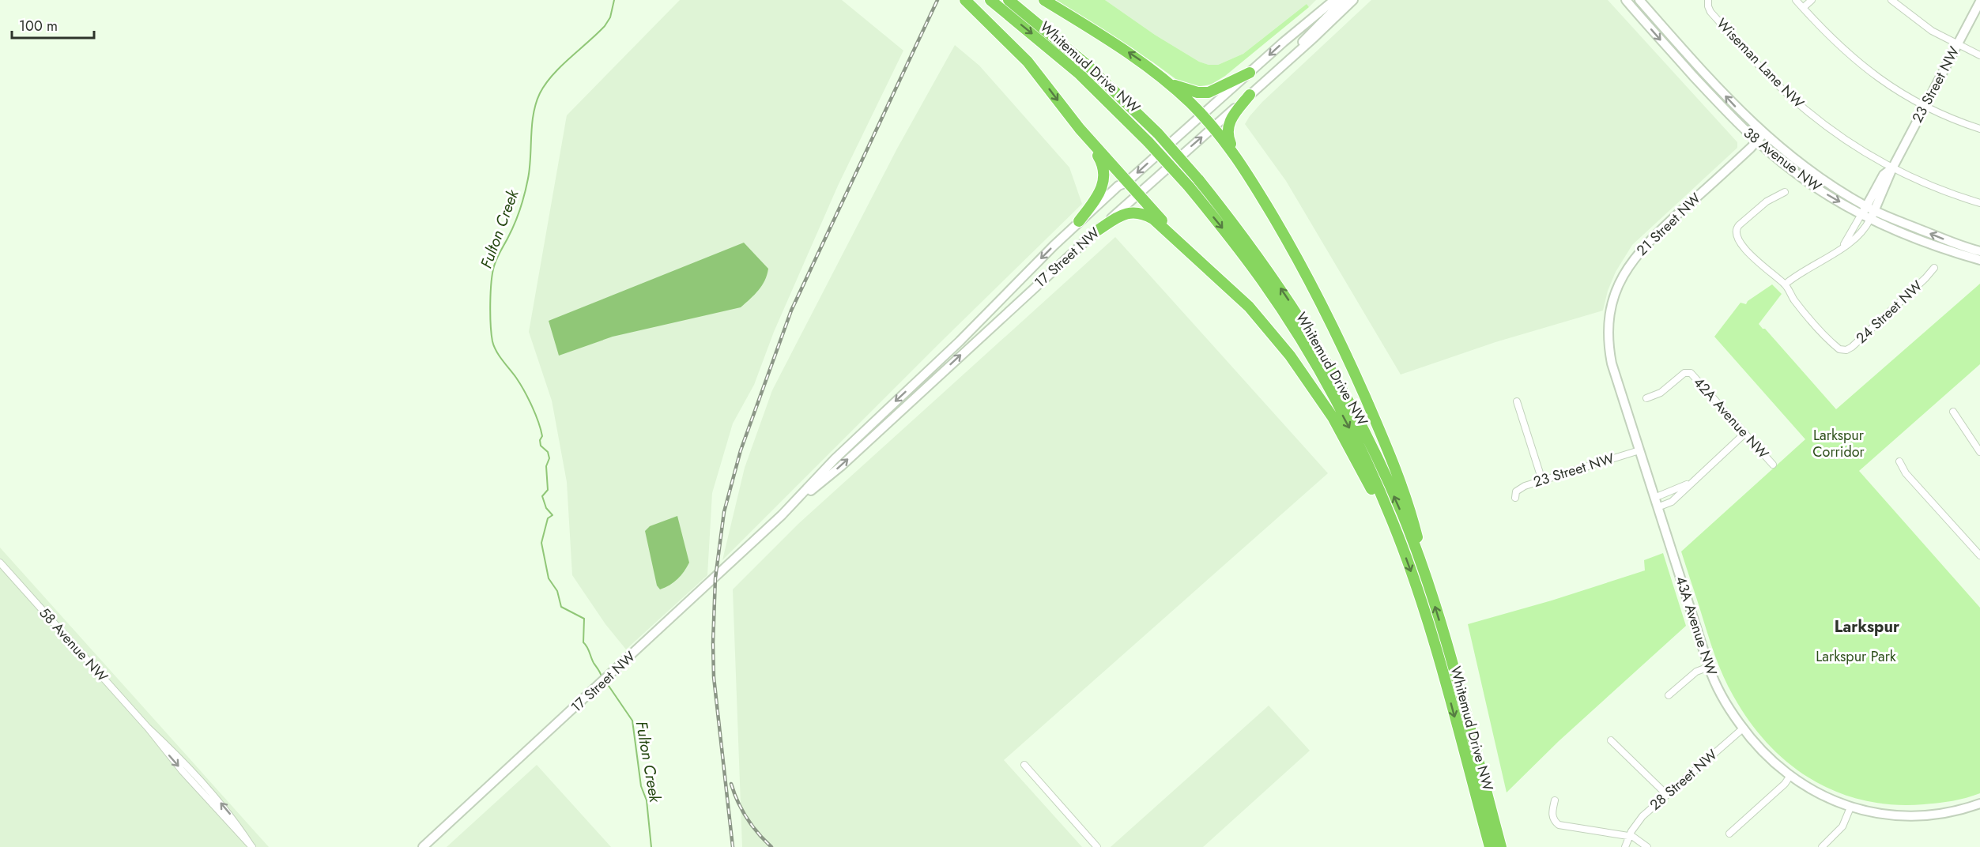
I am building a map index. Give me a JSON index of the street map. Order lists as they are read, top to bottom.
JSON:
{
  "streets": {
    "highway": ["Whitemud Drive NW"],
    "main road": [
      "23 Street NW",
      "38 Avenue NW",
      "21 Street NW",
      "17 Street NW",
      "43A Avenue NW"
    ],
    "street": [
      "Wiseman Lane NW",
      "24 Street NW",
      "42A Avenue NW",
      "58 Avenue NW",
      "28 Street NW"
    ]
  },
  "crossings": [
    ["Wiseman Lane NW", "23 Street NW"],
    ["23 Street NW", "38 Avenue NW"],
    ["23 Street NW", "24 Street NW"],
    ["23 Street NW", "43A Avenue NW"],
    ["38 Avenue NW", "21 Street NW"],
    ["21 Street NW", "43A Avenue NW"],
    ["43A Avenue NW", "28 Street NW"]
  ],
  "districts": ["Larkspur"],
  "water": ["Fulton Creek"],
  "parks": ["Larkspur Corridor", "Larkspur Park"],
  "scale_bar": "100 m"
}
